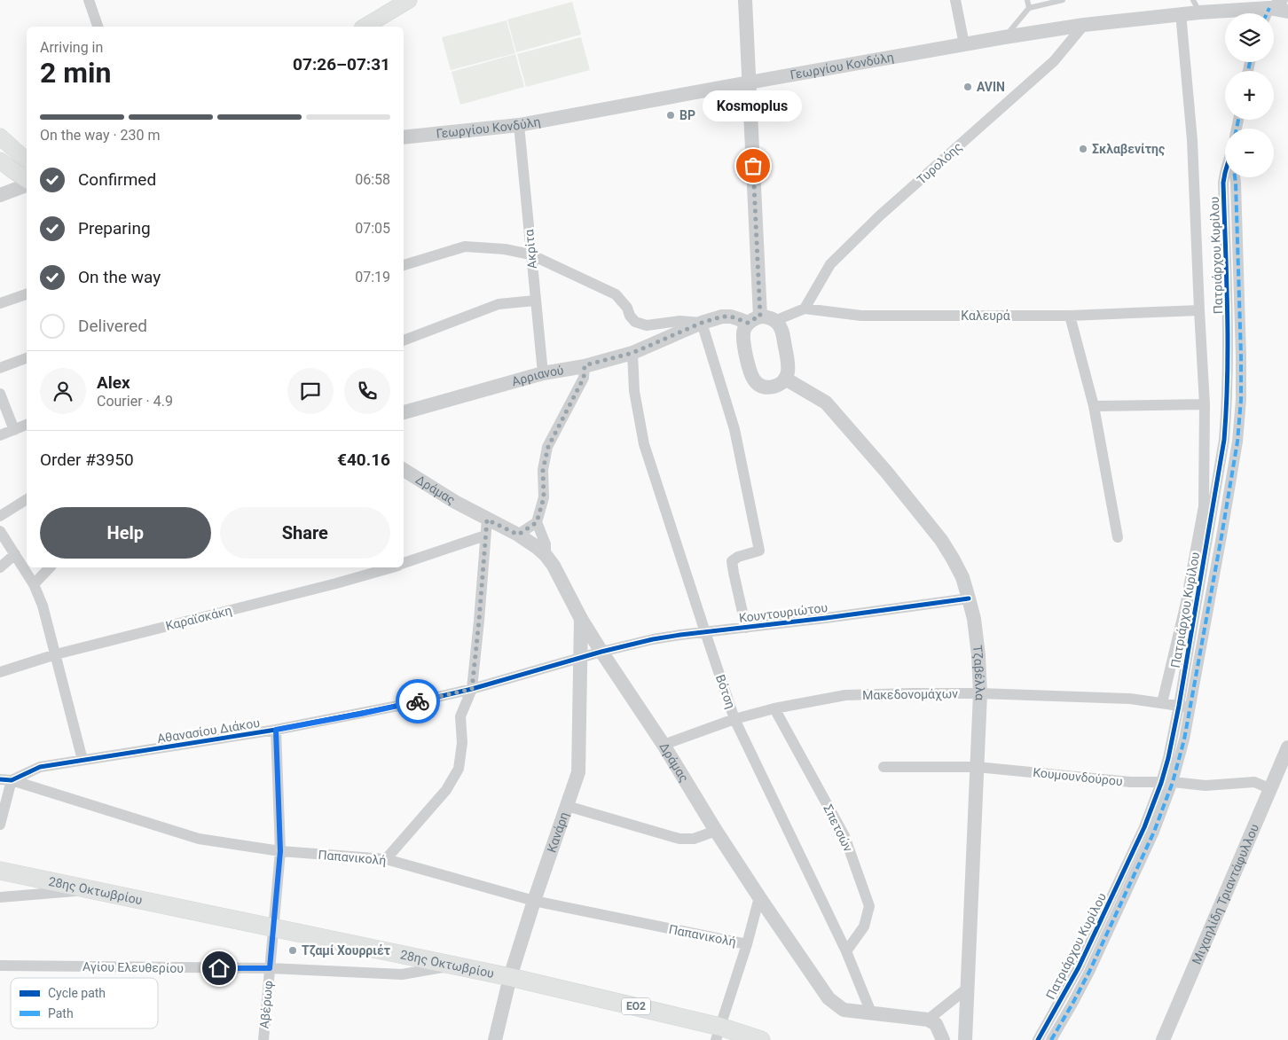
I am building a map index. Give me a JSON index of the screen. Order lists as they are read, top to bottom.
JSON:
{
  "streets": {
    "main road": ["28ης Οκτωβρίου", "ΕΟ2"],
    "street": [
      "Γεωργίου Κονδύλη",
      "Τυρολόης",
      "Ακρίτα",
      "Πατριάρχου Κυρίλου",
      "Καλευρά",
      "Αρριανού",
      "Δράμας",
      "Κουντουριώτου",
      "Καραϊσκάκη",
      "Τζαβέλλα",
      "Βότση",
      "Μακεδονομάχων",
      "Αθανασίου Διάκου",
      "Κουμουνδούρου",
      "Σπετσών",
      "Κανάρη",
      "Παπανικολή",
      "Μιχαηλίδη Τριαντάφυλλου",
      "Αγίου Ελευθερίου",
      "Αβέρωφ"
    ]
  },
  "crossings": [
    ["Γεωργίου Κονδύλη", "Τυρολόης"],
    ["Γεωργίου Κονδύλη", "Ακρίτα"],
    ["Τυρολόης", "Καλευρά"],
    ["Ακρίτα", "Αρριανού"],
    ["Πατριάρχου Κυρίλου", "Μακεδονομάχων"],
    ["Πατριάρχου Κυρίλου", "Κουμουνδούρου"],
    ["Καλευρά", "Αρριανού"],
    ["Καλευρά", "Τζαβέλλα"],
    ["Αρριανού", "Κουντουριώτου"],
    ["Αρριανού", "Τζαβέλλα"],
    ["Αρριανού", "Βότση"],
    ["Δράμας", "Κουντουριώτου"],
    ["Δράμας", "Βότση"],
    ["Δράμας", "Μακεδονομάχων"],
    ["Δράμας", "Αθανασίου Διάκου"],
    ["Δράμας", "Κανάρη"],
    ["Κουντουριώτου", "Τζαβέλλα"],
    ["Κουντουριώτου", "Βότση"],
    ["Κουντουριώτου", "Αθανασίου Διάκου"],
    ["Τζαβέλλα", "Μακεδονομάχων"],
    ["Τζαβέλλα", "Κουμουνδούρου"],
    ["Βότση", "Μακεδονομάχων"],
    ["Βότση", "Σπετσών"],
    ["Μακεδονομάχων", "Σπετσών"],
    ["Αθανασίου Διάκου", "Κανάρη"],
    ["Αθανασίου Διάκου", "Παπανικολή"],
    ["Αθανασίου Διάκου", "Αβέρωφ"],
    ["Κουμουνδούρου", "Μιχαηλίδη Τριαντάφυλλου"],
    ["Κανάρη", "Παπανικολή"],
    ["Κανάρη", "28ης Οκτωβρίου"],
    ["Παπανικολή", "Αβέρωφ"],
    ["28ης Οκτωβρίου", "Αγίου Ελευθερίου"],
    ["28ης Οκτωβρίου", "Αβέρωφ"],
    ["Αγίου Ελευθερίου", "Αβέρωφ"]
  ],
  "places": [
    "AVIN",
    "BP",
    "Σκλαβενίτης",
    "Kosmoplus",
    "Τζαμί Χουρριέτ"
  ],
  "legend": ["Cycle path", "Path"],
  "page": {
    "map_buttons": ["+", "−"],
    "heading": ["2 min", "Arriving in", "07:26–07:31"],
    "panel": [
      "Alex",
      "Courier · 4.9",
      "Order #3950",
      "€40.16"
    ],
    "bubble": "Kosmoplus",
    "bar": "On the way · 230 m",
    "list": [
      ["Confirmed", "06:58"],
      ["Preparing", "07:05"],
      ["On the way", "07:19"],
      "Delivered"
    ],
    "buttons": ["Help", "Share"]
  }
}
